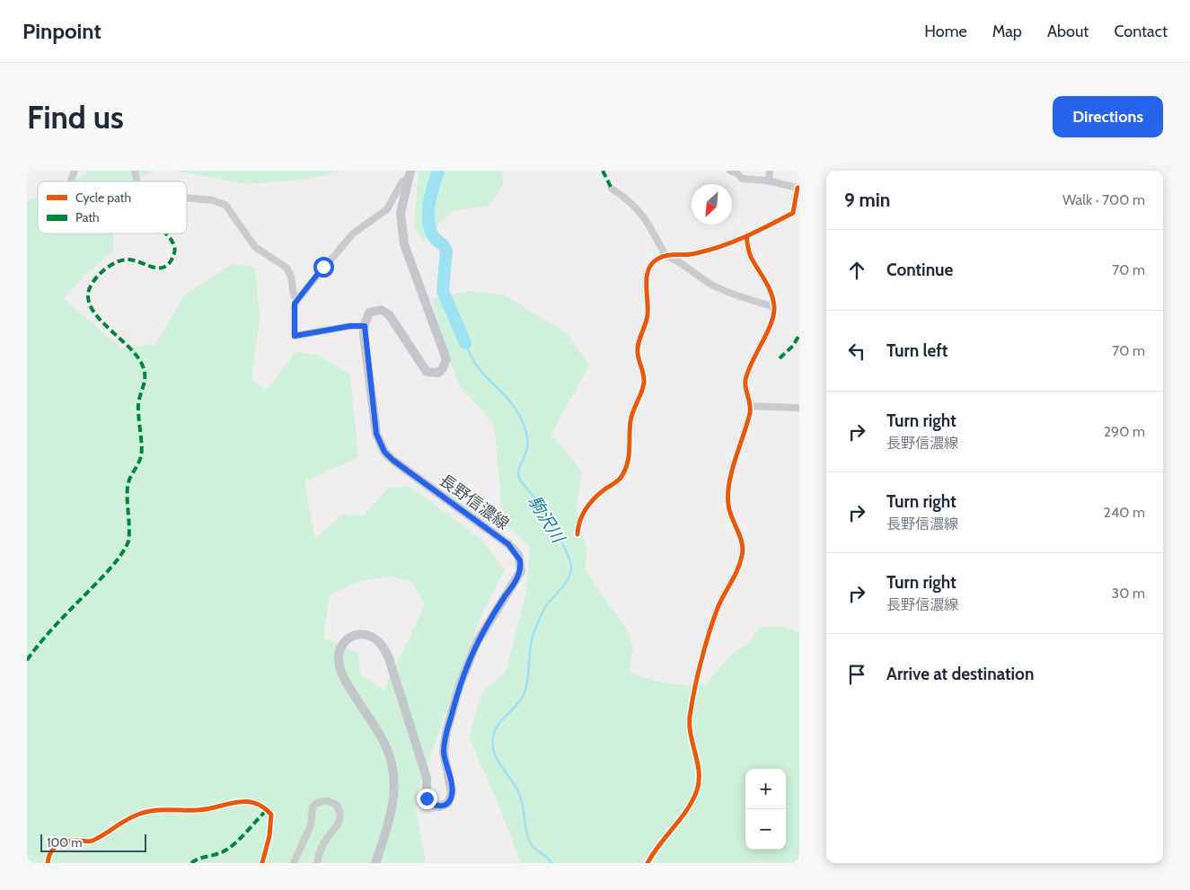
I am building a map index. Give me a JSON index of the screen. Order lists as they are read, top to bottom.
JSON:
{
  "streets": {
    "main road": ["長野信濃線"]
  },
  "water": ["駒沢川"],
  "legend": ["Cycle path", "Path"],
  "scale_bar": "100 m",
  "north": "bottom left",
  "page": {
    "header": "Pinpoint",
    "nav": [
      "Home",
      "Map",
      "About",
      "Contact"
    ],
    "buttons": "Directions",
    "title": "Find us",
    "heading": ["9 min", "Walk · 700 m"],
    "list": [
      ["Continue", "70 m"],
      ["Turn left", "70 m"],
      ["Turn right", "長野信濃線", "290 m"],
      ["Turn right", "長野信濃線", "240 m"],
      ["Turn right", "長野信濃線", "30 m"],
      "Arrive at destination"
    ],
    "map_buttons": ["+", "−"],
    "scale": "100 m"
  }
}
